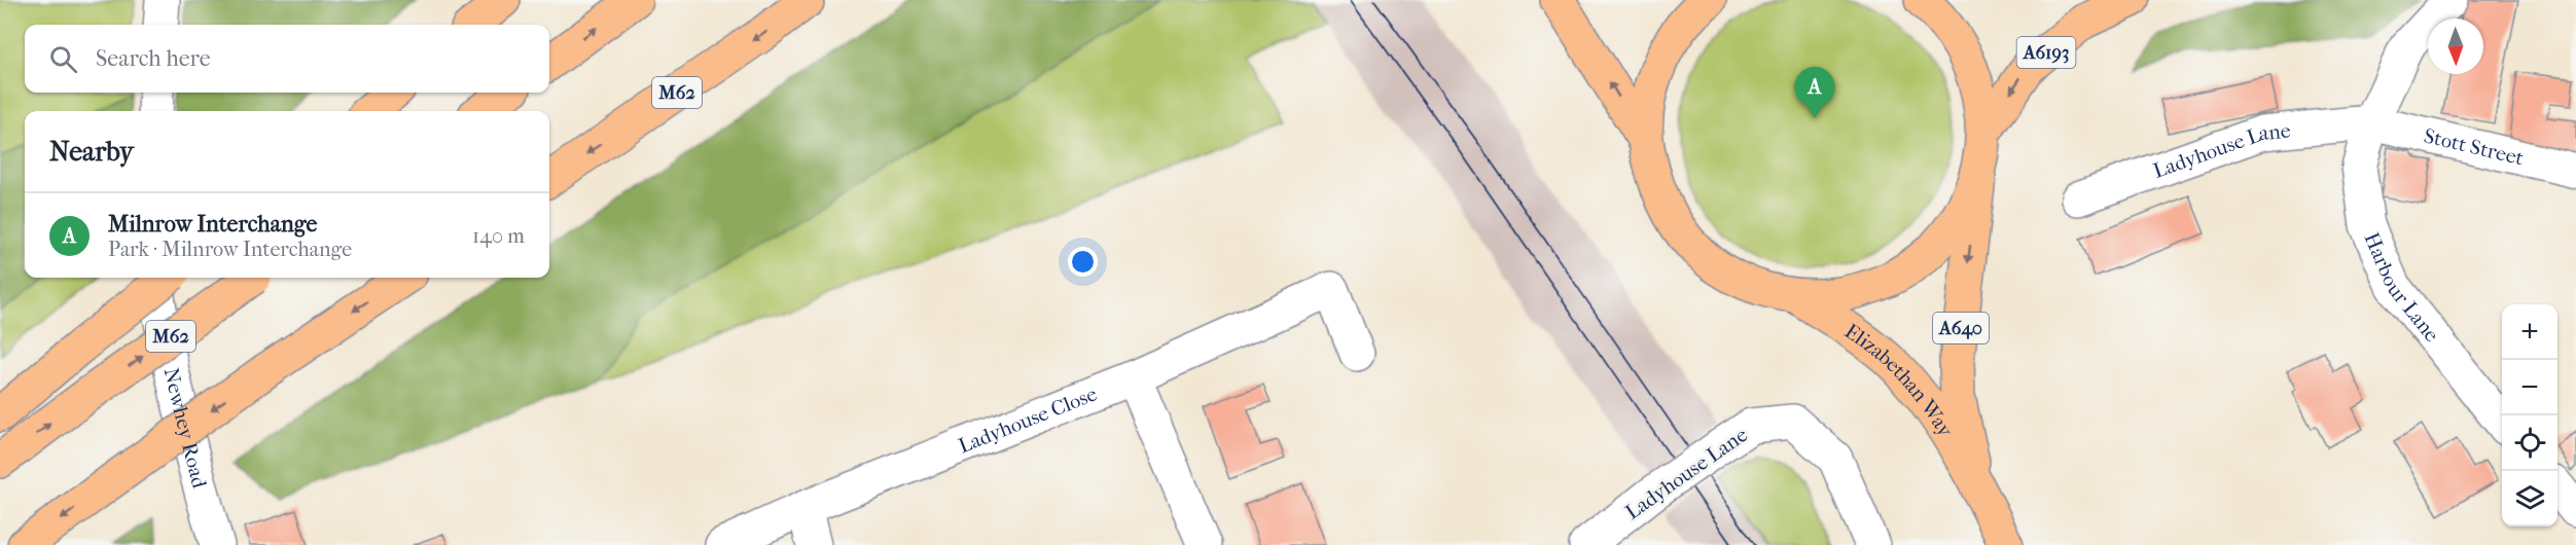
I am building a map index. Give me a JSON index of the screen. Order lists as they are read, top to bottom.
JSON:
{
  "streets": {
    "main road": [
      "A6193",
      "M62",
      "A640",
      "Elizabethan Way"
    ],
    "street": [
      "Stott Street",
      "Ladyhouse Lane",
      "Harbour Lane",
      "Ladyhouse Close",
      "Newhey Road"
    ]
  },
  "crossings": [
    ["A6193", "A640"],
    ["Stott Street", "Ladyhouse Lane"],
    ["Stott Street", "Harbour Lane"],
    ["Ladyhouse Lane", "Harbour Lane"],
    ["A640", "Elizabethan Way"]
  ],
  "one_way": ["Elizabethan Way"],
  "north": "bottom",
  "page": {
    "search": "Search here",
    "pins": "A",
    "heading": "Nearby",
    "list": [
      {
        "mark": "A",
        "name": "Milnrow Interchange",
        "note": "Park · Milnrow Interchange",
        "value": "140 m"
      }
    ],
    "map_buttons": ["+", "−"]
  }
}
